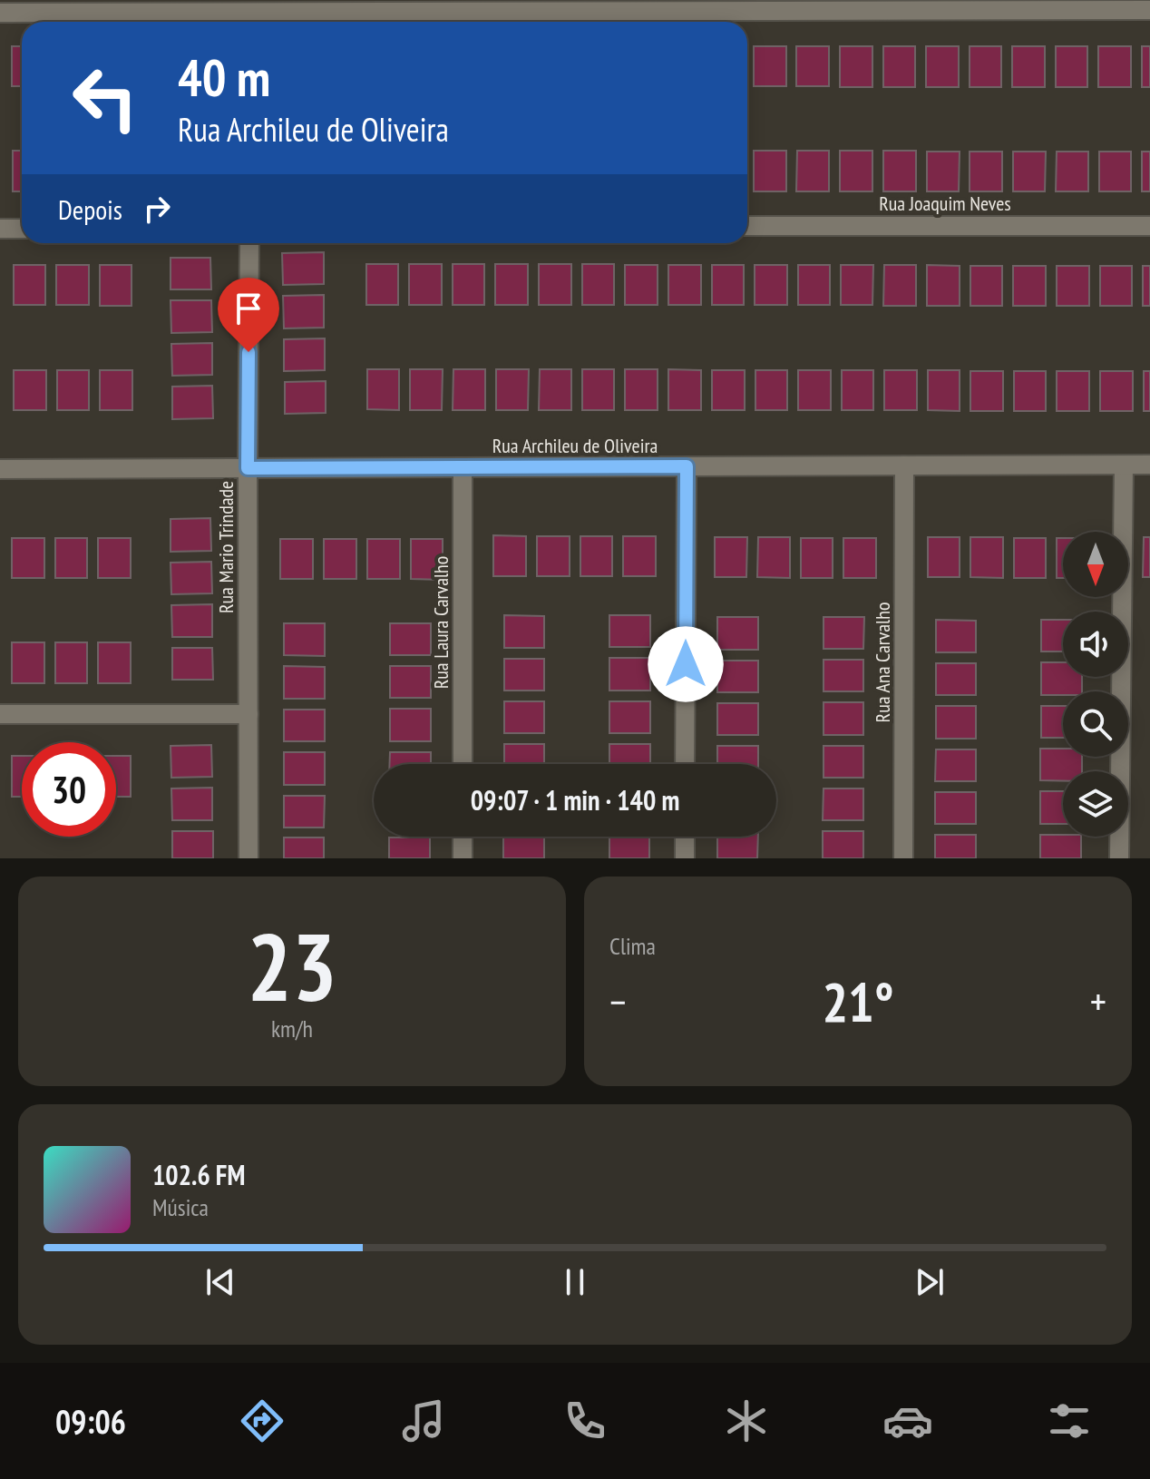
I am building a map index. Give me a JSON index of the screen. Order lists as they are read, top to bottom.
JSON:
{
  "streets": {
    "street": [
      "Rua Joaquim Neves",
      "Rua Archileu de Oliveira",
      "Rua Mario Trindade",
      "Rua Laura Carvalho",
      "Rua Ana Carvalho"
    ]
  },
  "crossings": [
    ["Rua Archileu de Oliveira", "Rua Mario Trindade"],
    ["Rua Archileu de Oliveira", "Rua Laura Carvalho"],
    ["Rua Archileu de Oliveira", "Rua Ana Carvalho"]
  ],
  "north": "bottom",
  "page": {
    "turn": ["40 m", "Rua Archileu de Oliveira"],
    "then": "Depois",
    "limit": "30",
    "trip": "09:07 · 1 min · 140 m",
    "tile": [
      ["23", "km/h"],
      "Clima"
    ],
    "heat": ["−", "21°", "+"],
    "song": ["102.6 FM", "Música"],
    "tabs": "09:06"
  }
}
